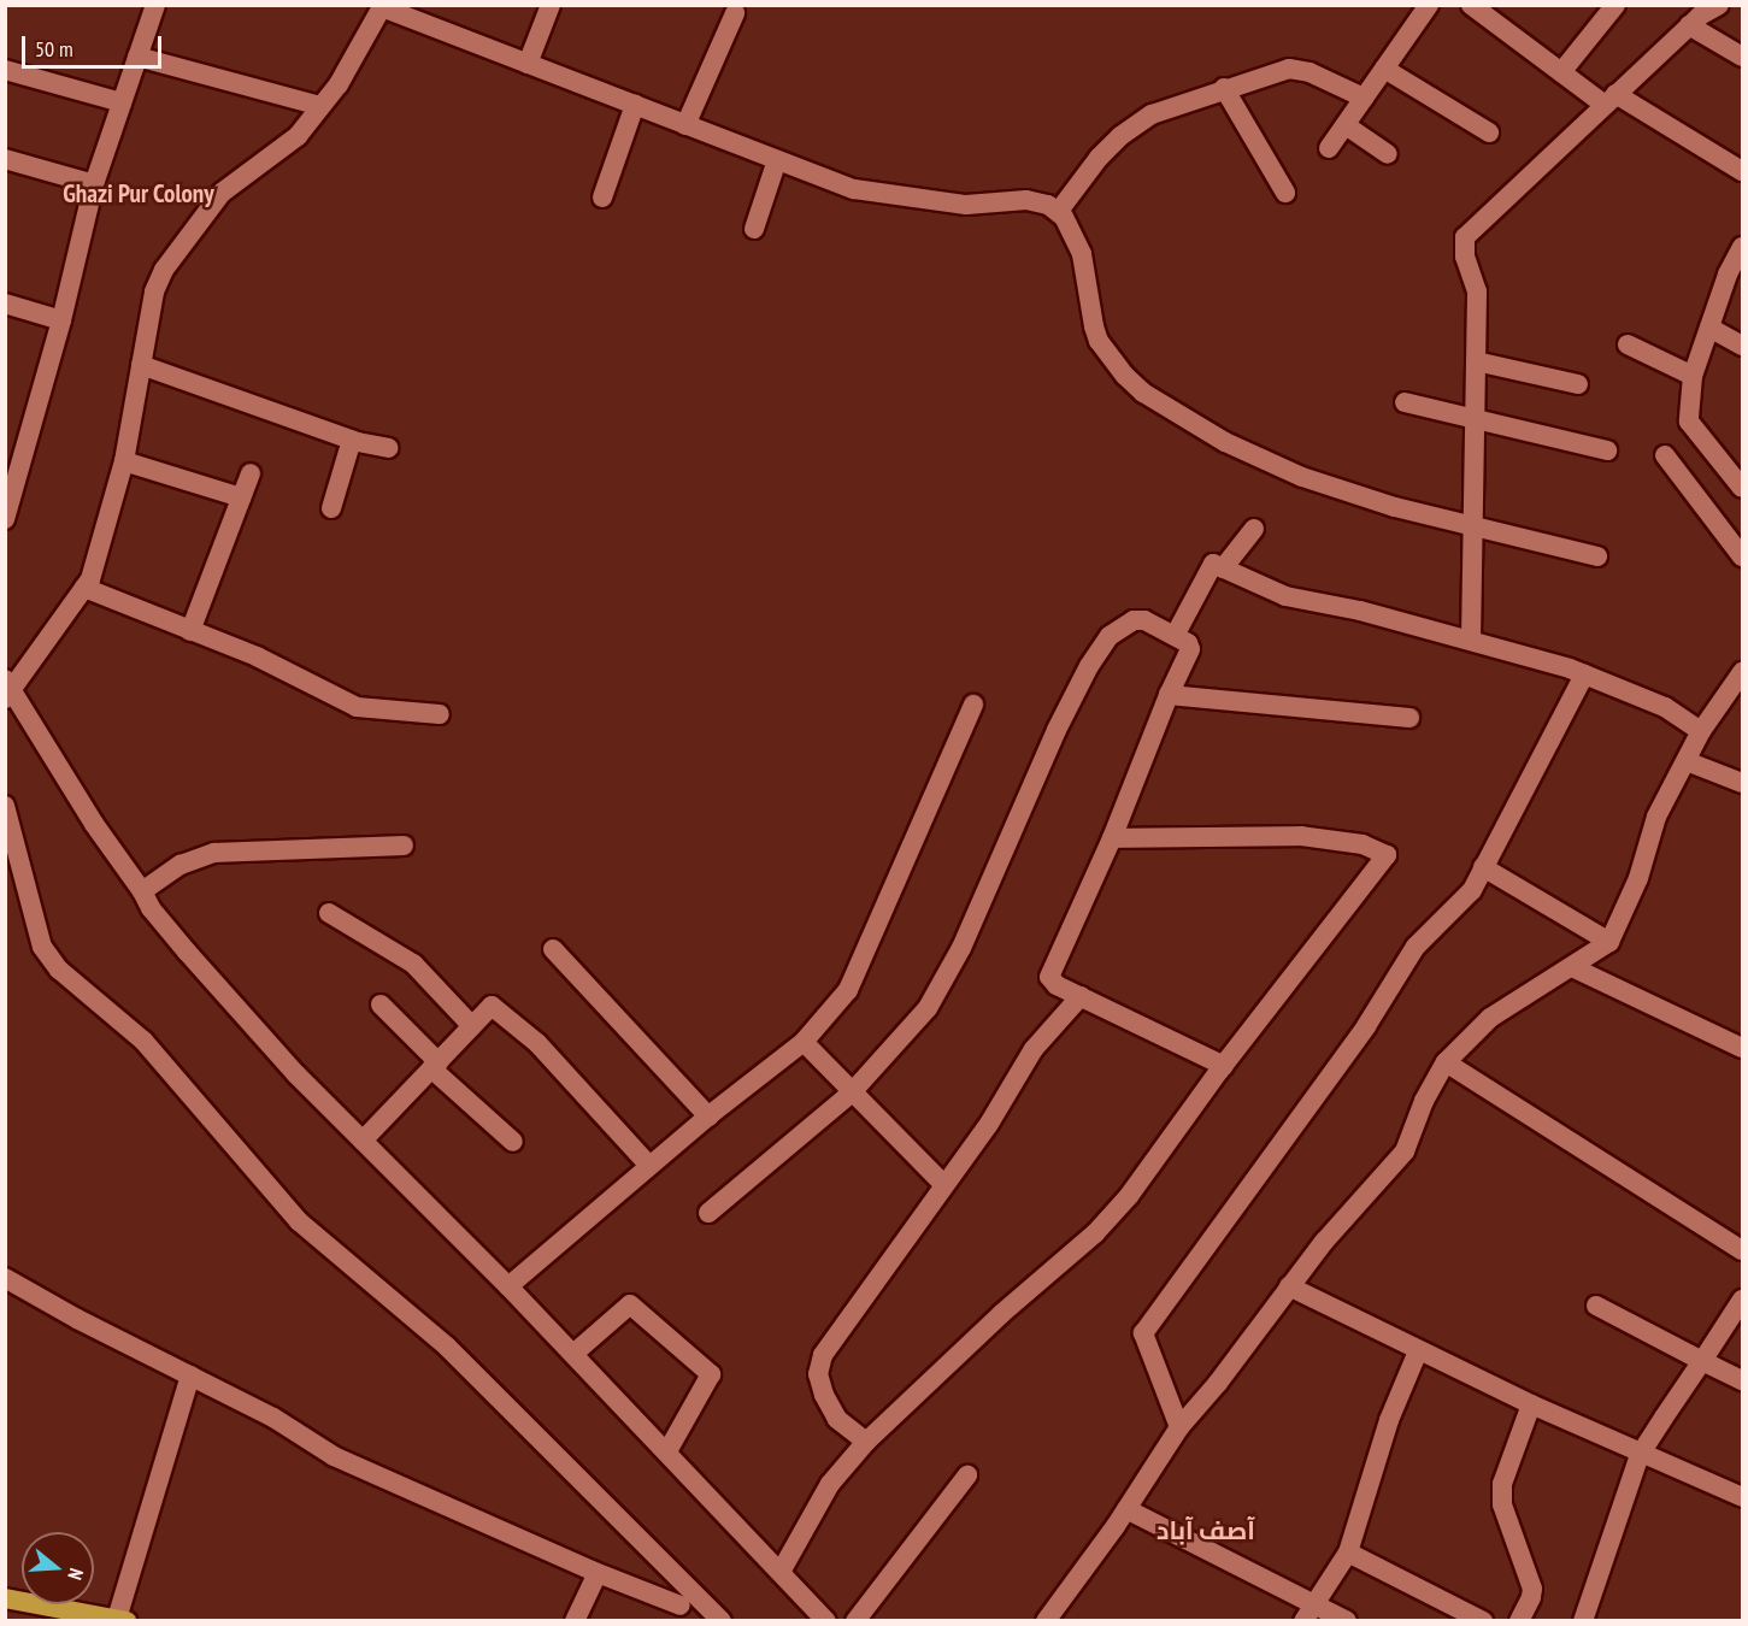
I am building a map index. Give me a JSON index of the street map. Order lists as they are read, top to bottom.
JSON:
{
  "districts": ["Ghazi Pur Colony", "آصف آباد"],
  "scale_bar": "50 m",
  "north": "right"
}
